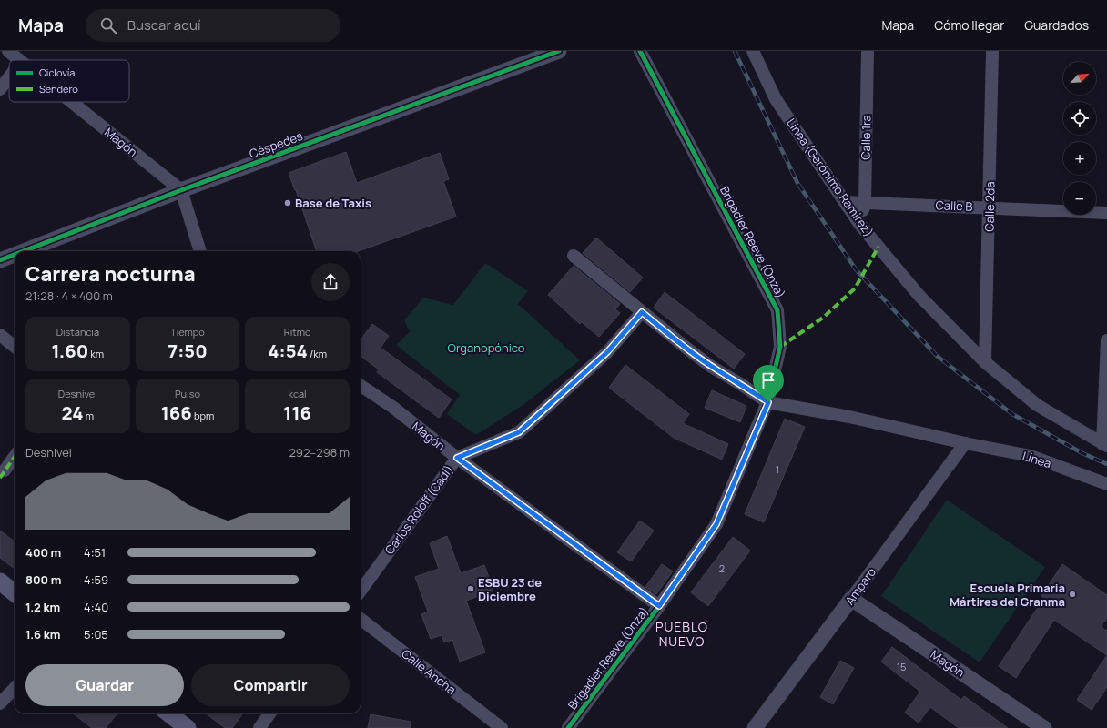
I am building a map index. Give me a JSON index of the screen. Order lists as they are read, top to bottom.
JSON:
{
  "streets": {
    "street": [
      "Calle 1ra",
      "Magón",
      "Céspedes",
      "Línea (Gerónimo Ramírez)",
      "Calle B",
      "Calle 2da",
      "Brigadier Reeve (Onza)",
      "Línea",
      "Carlos Roloff (Cadí)",
      "Amparo",
      "Calle Ancha"
    ]
  },
  "crossings": [
    ["Calle 1ra", "Línea (Gerónimo Ramírez)"],
    ["Calle 1ra", "Calle B"],
    ["Magón", "Céspedes"],
    ["Magón", "Brigadier Reeve (Onza)"],
    ["Magón", "Carlos Roloff (Cadí)"],
    ["Magón", "Amparo"],
    ["Línea (Gerónimo Ramírez)", "Calle B"],
    ["Línea (Gerónimo Ramírez)", "Calle 2da"],
    ["Calle B", "Calle 2da"],
    ["Brigadier Reeve (Onza)", "Línea"],
    ["Línea", "Amparo"]
  ],
  "districts": ["PUEBLO NUEVO"],
  "parks": ["Organopónico"],
  "places": ["Base de Taxis", "ESBU 23 de Diciembre", "Escuela Primaria Mártires del Granma"],
  "house_numbers": ["1", "2", "15"],
  "legend": ["Ciclovía", "Sendero"],
  "north": "top right",
  "page": {
    "header": "Mapa",
    "search": "Buscar aquí",
    "nav": ["Mapa", "Cómo llegar", "Guardados"],
    "map_buttons": ["+", "−"],
    "heading": ["Carrera nocturna", "21:28 · 4 × 400 m"],
    "stats": [
      ["Distancia", "1.60 km"],
      ["Tiempo", "7:50"],
      ["Ritmo", "4:54 /km"],
      ["Desnivel", "24 m"],
      ["Pulso", "166 bpm"],
      ["kcal", "116"]
    ],
    "chart": ["Desnivel", "292–298 m"],
    "list": [
      {
        "name": "400 m",
        "note": "4:51"
      },
      {
        "name": "800 m",
        "note": "4:59"
      },
      {
        "name": "1.2 km",
        "note": "4:40"
      },
      {
        "name": "1.6 km",
        "note": "5:05"
      }
    ],
    "buttons": ["Guardar", "Compartir"]
  }
}
